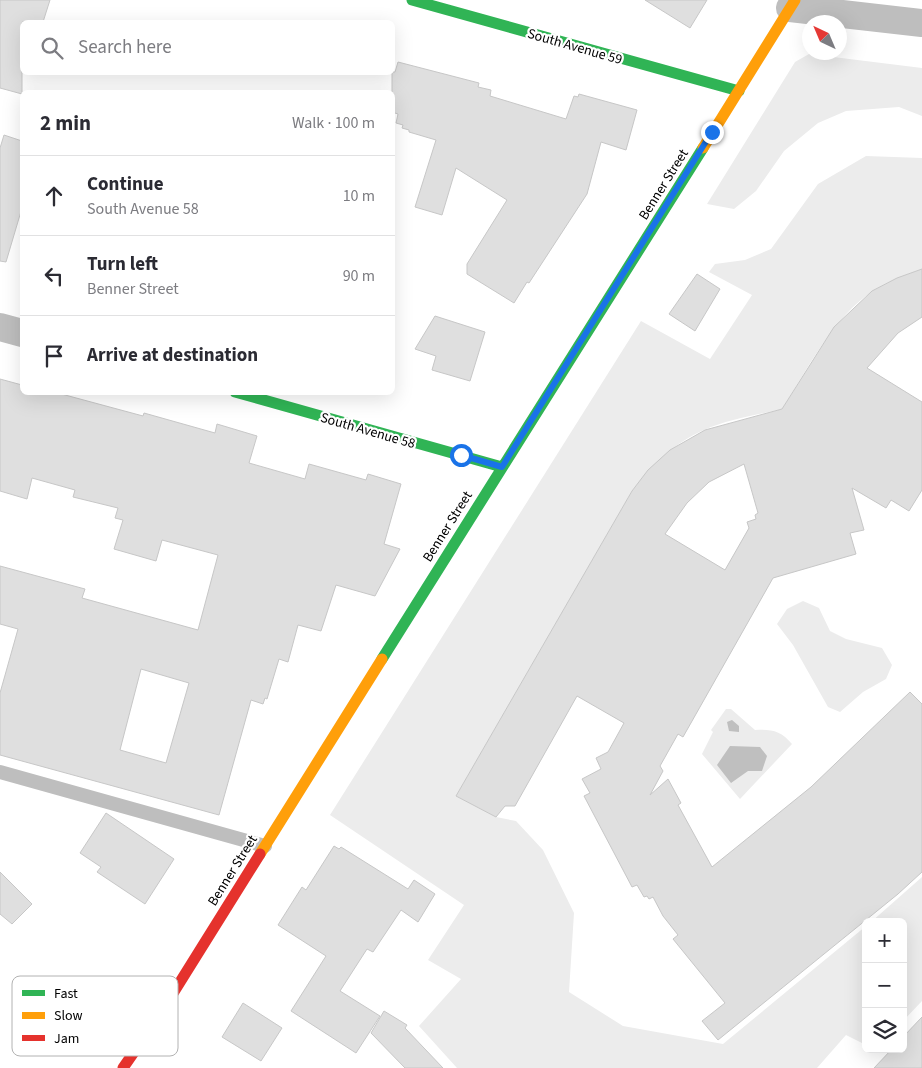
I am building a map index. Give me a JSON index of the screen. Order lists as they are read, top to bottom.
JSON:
{
  "streets": {
    "street": ["South Avenue 59", "Benner Street", "South Avenue 58"]
  },
  "crossings": [
    ["South Avenue 59", "Benner Street"],
    ["Benner Street", "South Avenue 58"]
  ],
  "legend": ["Fast", "Slow", "Jam"],
  "north": "top left",
  "page": {
    "search": "Search here",
    "heading": ["2 min", "Walk · 100 m"],
    "list": [
      ["Continue", "South Avenue 58", "10 m"],
      ["Turn left", "Benner Street", "90 m"],
      "Arrive at destination"
    ],
    "map_buttons": ["+", "−"]
  }
}
